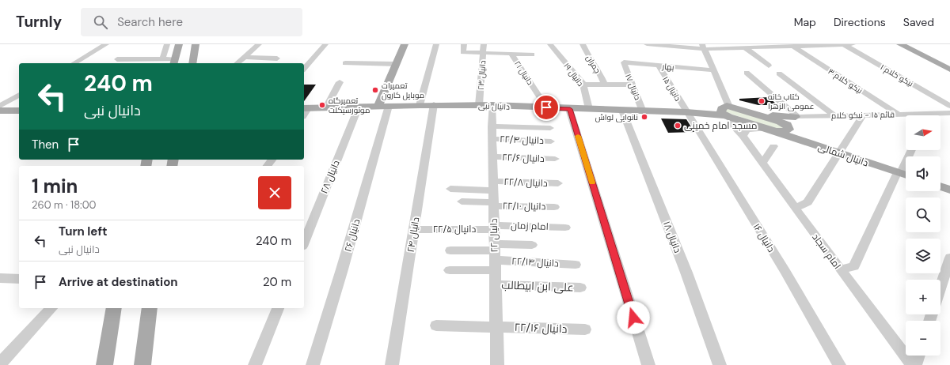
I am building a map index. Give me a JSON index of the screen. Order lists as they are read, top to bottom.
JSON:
{
  "streets": {
    "main road": ["دانیال نبی", "دانیال شمالی"],
    "street": [
      "چمران",
      "بهار",
      "دانیال ۲۱",
      "دانیال ۱۹",
      "دانیال ۲۳",
      "نیکو کلام ۱",
      "نیکو کلام ۳",
      "دانیال ۱۷",
      "دانیال ۱۵",
      "قائم ۱۵ - نیکو کلام",
      "دانیال ۲۲/۴",
      "دانیال ۲۲/۶",
      "دانیال ۲۸",
      "دانیال ۲۲/۸",
      "دانیال ۲۲/۱۰",
      "امام زمان",
      "دانیال ۲۲/۵",
      "دانیال ۲۴",
      "دانیال ۲۶",
      "دانیال ۲۲",
      "دانیال ۱۸",
      "دانیال ۱۶",
      "امام سجاد",
      "دانیال ۲۲/۱۴",
      "علی ابن ابیطالب",
      "دانیال ۲۲/۱۶"
    ]
  },
  "crossings": [
    ["بهار", "دانیال ۱۷"],
    ["بهار", "دانیال ۱۵"],
    ["بهار", "امام سجاد"],
    ["دانیال ۲۱", "دانیال نبی"],
    ["دانیال ۱۹", "دانیال نبی"],
    ["دانیال ۲۳", "دانیال نبی"],
    ["نیکو کلام ۳", "قائم ۱۵ - نیکو کلام"],
    ["دانیال ۱۷", "دانیال نبی"],
    ["دانیال ۱۵", "دانیال نبی"],
    ["دانیال ۱۵", "دانیال ۱۶"],
    ["دانیال نبی", "دانیال شمالی"],
    ["دانیال نبی", "دانیال ۲۸"],
    ["دانیال نبی", "دانیال ۲۴"],
    ["دانیال نبی", "دانیال ۲۶"],
    ["دانیال نبی", "دانیال ۲۲"],
    ["دانیال نبی", "دانیال ۱۸"],
    ["دانیال نبی", "دانیال ۱۶"],
    ["دانیال نبی", "امام سجاد"],
    ["دانیال ۲۲/۴", "دانیال ۲۲"],
    ["دانیال شمالی", "امام سجاد"],
    ["دانیال ۲۲/۶", "دانیال ۲۲"],
    ["دانیال ۲۲/۸", "دانیال ۲۲"],
    ["دانیال ۲۲/۱۰", "دانیال ۲۲"],
    ["امام زمان", "دانیال ۲۲/۵"],
    ["امام زمان", "دانیال ۲۲"],
    ["دانیال ۲۲/۵", "دانیال ۲۴"],
    ["دانیال ۲۲/۵", "دانیال ۲۲"],
    ["دانیال ۲۲", "دانیال ۲۲/۱۴"],
    ["دانیال ۲۲", "علی ابن ابیطالب"],
    ["دانیال ۲۲", "دانیال ۲۲/۱۶"]
  ],
  "places": [
    "تعمیرات موبایل کارون",
    "کتاب خانه عمومی الزهرا",
    "تعمیرگاه موتورسیکلت",
    "نانوایی لواش",
    "مسجد امام خمینی"
  ],
  "north": "right",
  "page": {
    "header": "Turnly",
    "search": "Search here",
    "nav": ["Map", "Directions", "Saved"],
    "turn": ["240 m", "دانیال نبی"],
    "map_buttons": ["+", "−"],
    "then": "Then",
    "heading": ["1 min", "260 m · 18:00"],
    "list": [
      {
        "name": "Turn left",
        "note": "دانیال نبی",
        "value": "240 m"
      },
      {
        "name": "Arrive at destination",
        "value": "20 m"
      }
    ]
  }
}
